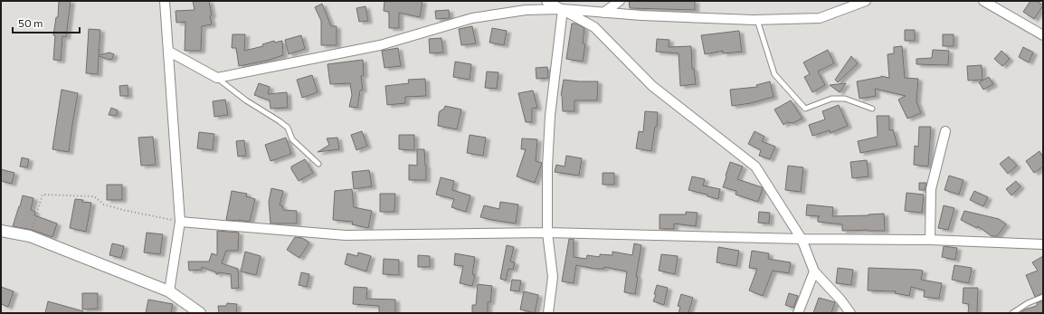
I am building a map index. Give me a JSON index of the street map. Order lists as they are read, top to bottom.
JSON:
{
  "scale_bar": "50 m"
}
